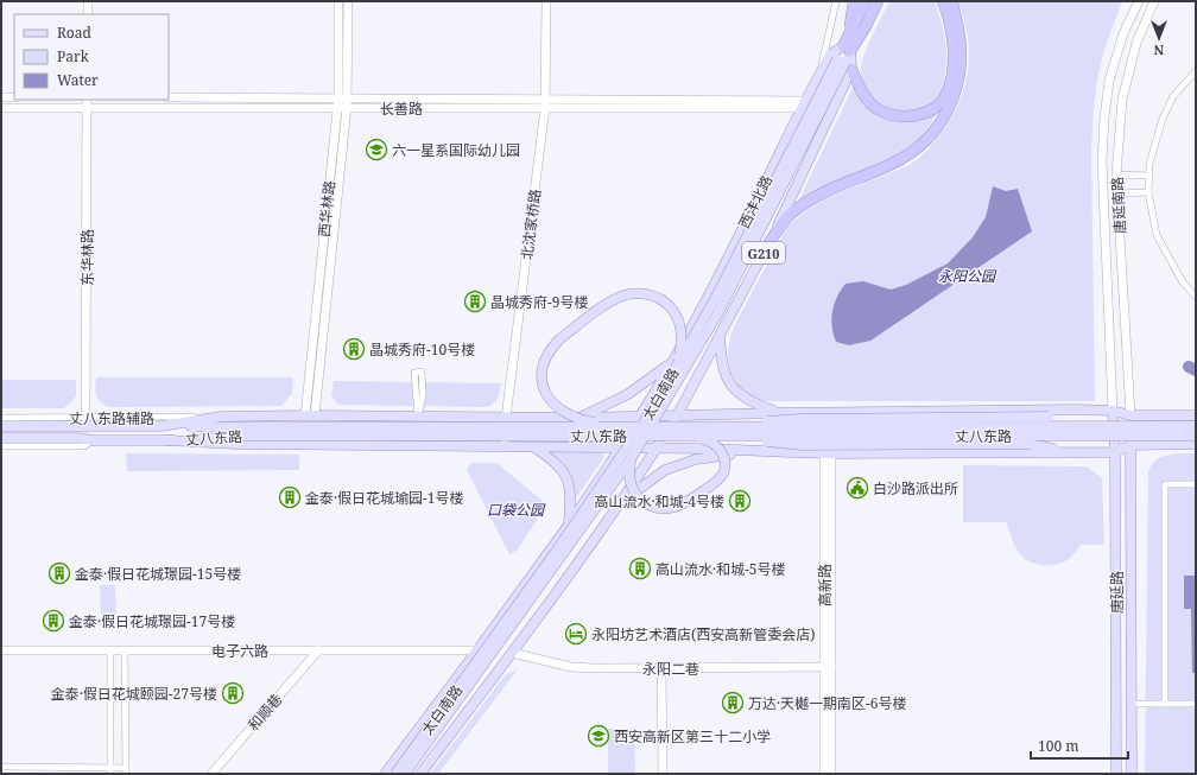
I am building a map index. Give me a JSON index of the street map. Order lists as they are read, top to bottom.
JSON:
{
  "streets": {
    "main road": [
      "西沣北路",
      "G210",
      "太白南路",
      "丈八东路",
      "唐延路"
    ],
    "street": [
      "长善路",
      "唐延南路",
      "西华林路",
      "北沈家桥路",
      "东华林路",
      "丈八东路辅路",
      "高新路",
      "电子六路",
      "永阳二巷",
      "和顺巷"
    ]
  },
  "crossings": [
    ["长善路", "西沣北路"],
    ["长善路", "西华林路"],
    ["长善路", "北沈家桥路"],
    ["长善路", "东华林路"],
    ["西沣北路", "太白南路"],
    ["西沣北路", "丈八东路"],
    ["唐延南路", "唐延路"],
    ["西华林路", "丈八东路"],
    ["北沈家桥路", "丈八东路"],
    ["东华林路", "丈八东路辅路"],
    ["太白南路", "电子六路"],
    ["太白南路", "永阳二巷"],
    ["丈八东路辅路", "丈八东路"],
    ["高新路", "永阳二巷"],
    ["电子六路", "和顺巷"]
  ],
  "parks": ["永阳公园", "口袋公园"],
  "places": {
    "school or university": ["六一星系国际幼儿园", "西安高新区第三十二小学"],
    "building": [
      "晶城秀府-9号楼",
      "晶城秀府-10号楼",
      "金泰·假日花城瑜园-1号楼",
      "高山流水·和城-4号楼",
      "高山流水·和城-5号楼",
      "金泰·假日花城璟园-15号楼",
      "金泰·假日花城璟园-17号楼",
      "金泰·假日花城颐园-27号楼",
      "万达·天樾一期南区-6号楼"
    ],
    "public building": ["白沙路派出所"],
    "hotel": ["永阳坊艺术酒店(西安高新管委会店)"]
  },
  "legend": ["Road", "Park", "Water"],
  "scale_bar": "100 m",
  "north": "bottom"
}
